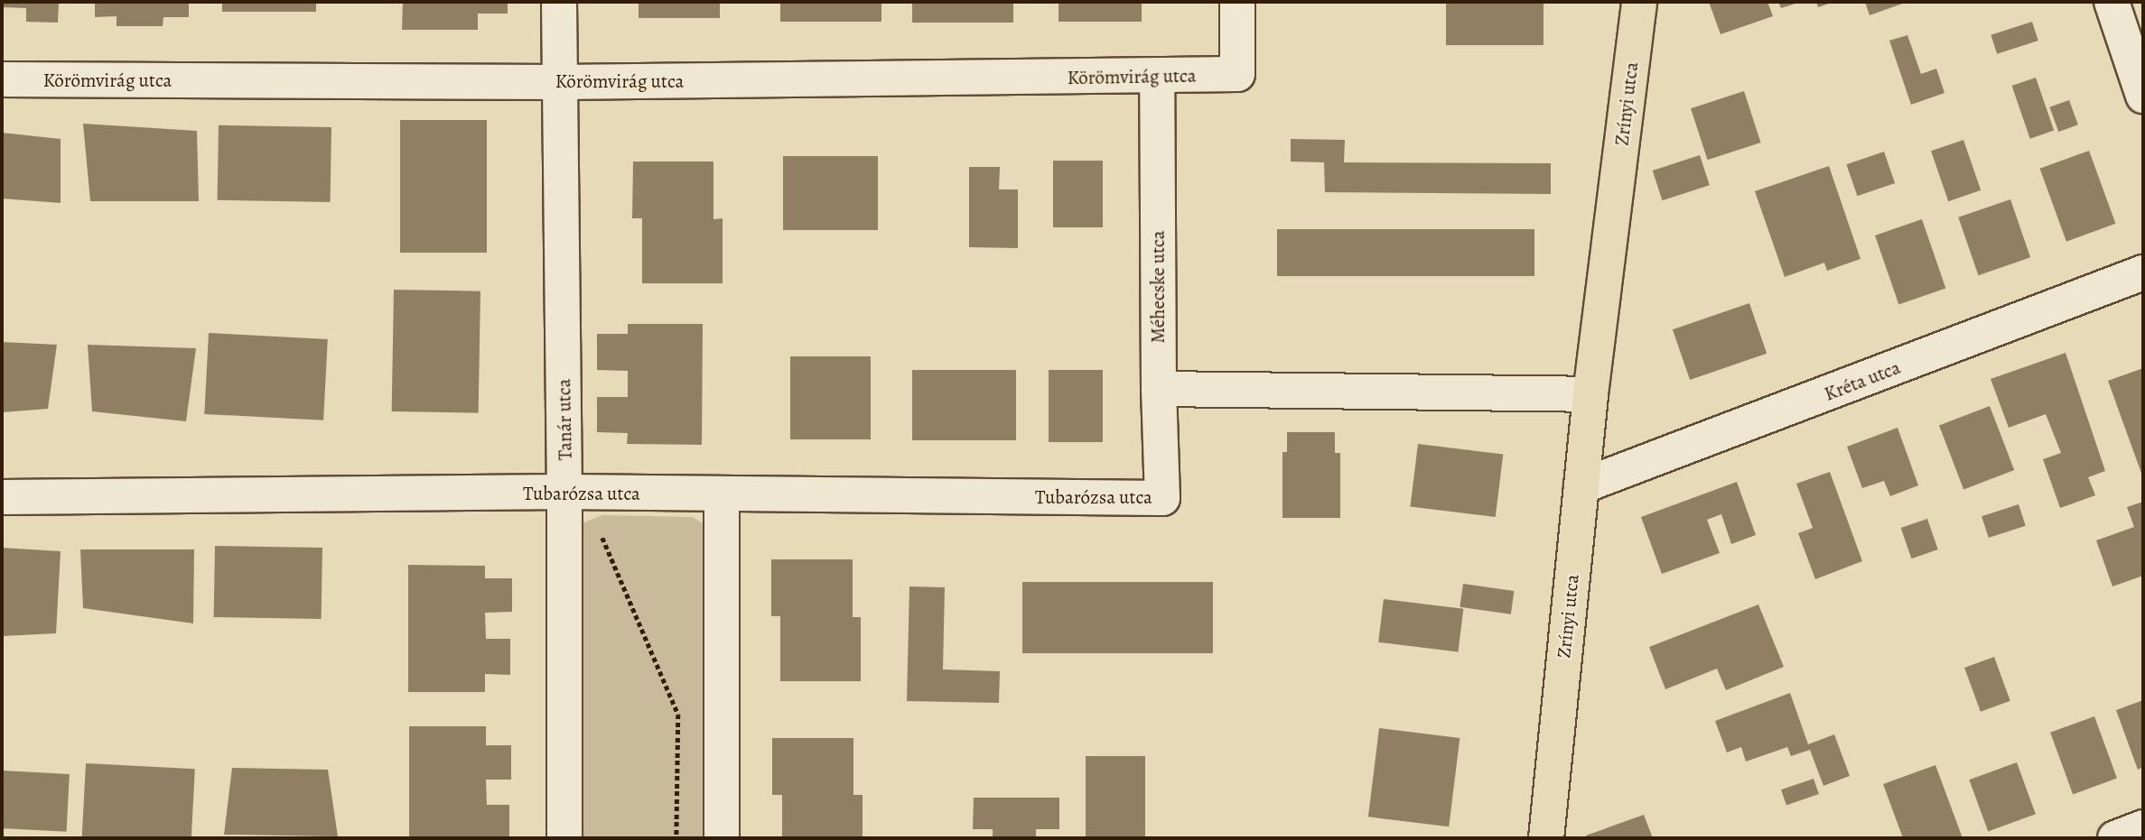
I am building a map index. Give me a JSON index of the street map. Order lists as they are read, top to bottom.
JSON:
{
  "streets": {
    "main road": ["Zrínyi utca"],
    "street": [
      "Körömvirág utca",
      "Méhecske utca",
      "Kréta utca",
      "Tanár utca",
      "Tubarózsa utca"
    ]
  },
  "crossings": [
    ["Körömvirág utca", "Méhecske utca"],
    ["Körömvirág utca", "Tanár utca"],
    ["Zrínyi utca", "Kréta utca"],
    ["Méhecske utca", "Tubarózsa utca"],
    ["Tanár utca", "Tubarózsa utca"]
  ]
}
